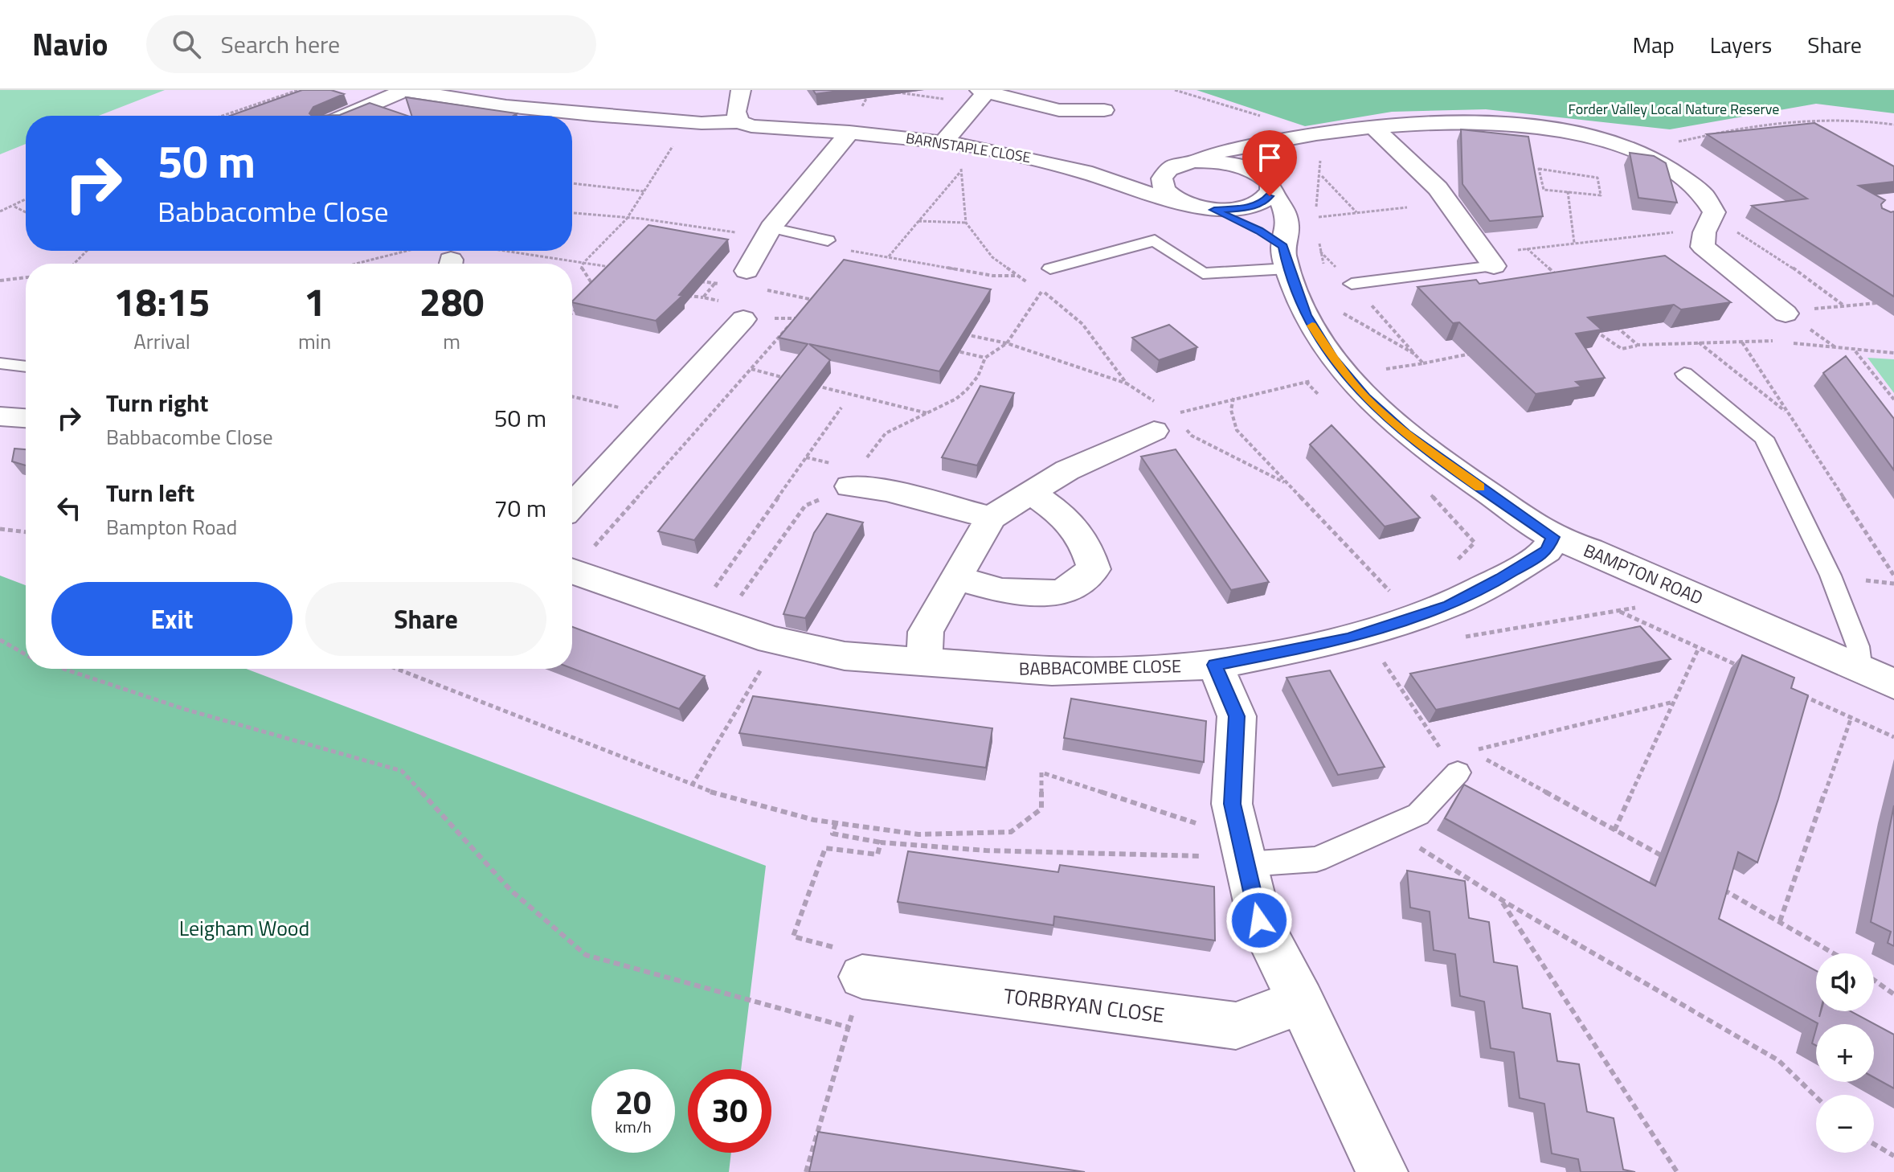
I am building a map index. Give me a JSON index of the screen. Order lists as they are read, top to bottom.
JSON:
{
  "streets": {
    "street": [
      "BARNSTAPLE CLOSE",
      "BAMPTON ROAD",
      "BABBACOMBE CLOSE",
      "TORBRYAN CLOSE"
    ]
  },
  "crossings": [
    ["BAMPTON ROAD", "BABBACOMBE CLOSE"]
  ],
  "parks": ["Forder Valley Local Nature Reserve", "Leigham Wood"],
  "page": {
    "header": "Navio",
    "search": "Search here",
    "nav": ["Map", "Layers", "Share"],
    "turn": ["50 m", "Babbacombe Close"],
    "eta": [
      "18:15",
      "Arrival",
      "1",
      "min",
      "280",
      "m"
    ],
    "list": [
      {
        "name": "Turn right",
        "note": "Babbacombe Close",
        "value": "50 m"
      },
      {
        "name": "Turn left",
        "note": "Bampton Road",
        "value": "70 m"
      }
    ],
    "buttons": ["Exit", "Share"],
    "map_buttons": ["+", "−"],
    "speed": "20 km/h",
    "limit": "30"
  }
}
